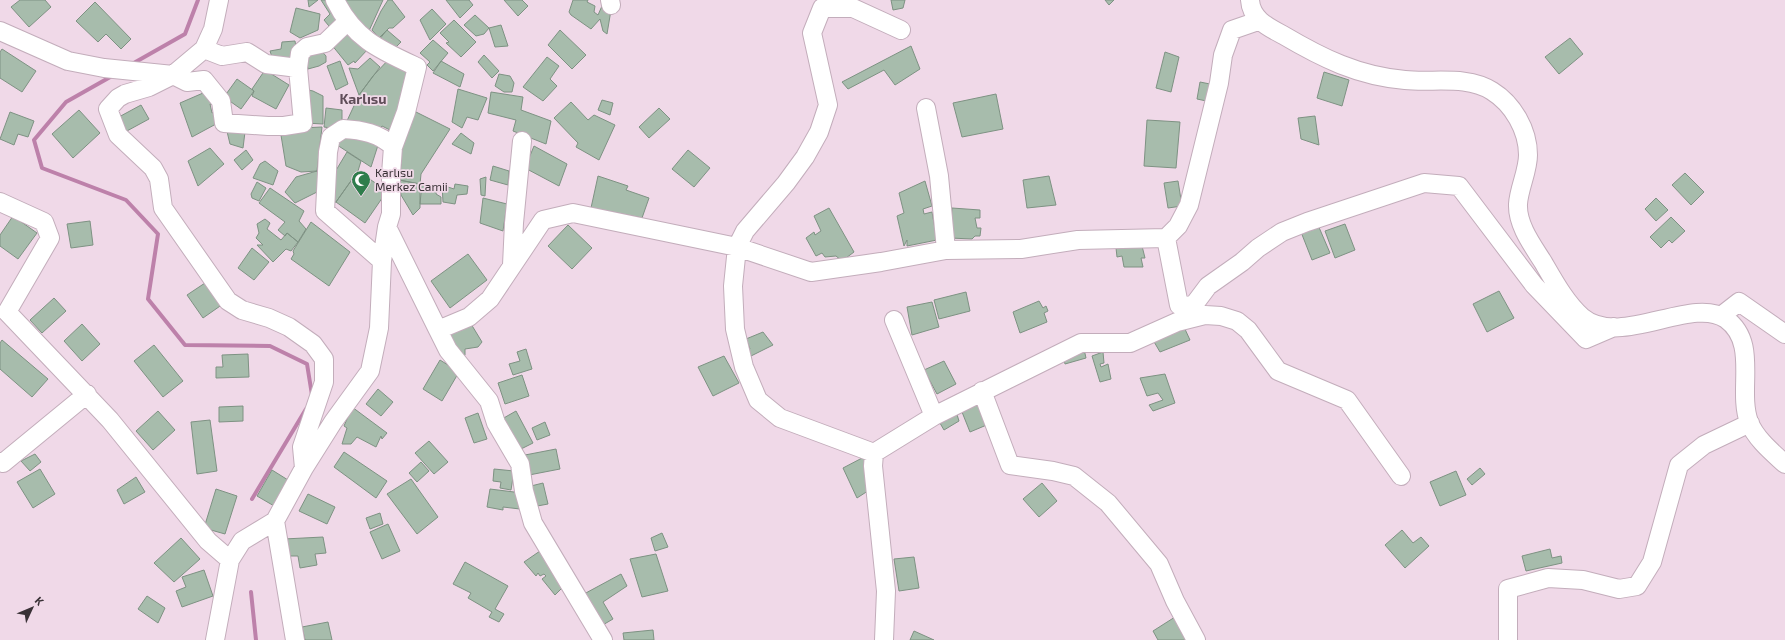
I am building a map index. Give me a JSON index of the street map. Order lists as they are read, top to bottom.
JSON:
{
  "districts": ["Karlısu"],
  "places": {
    "mosque": ["Karlısu Merkez Camii"]
  },
  "north": "top right"
}
